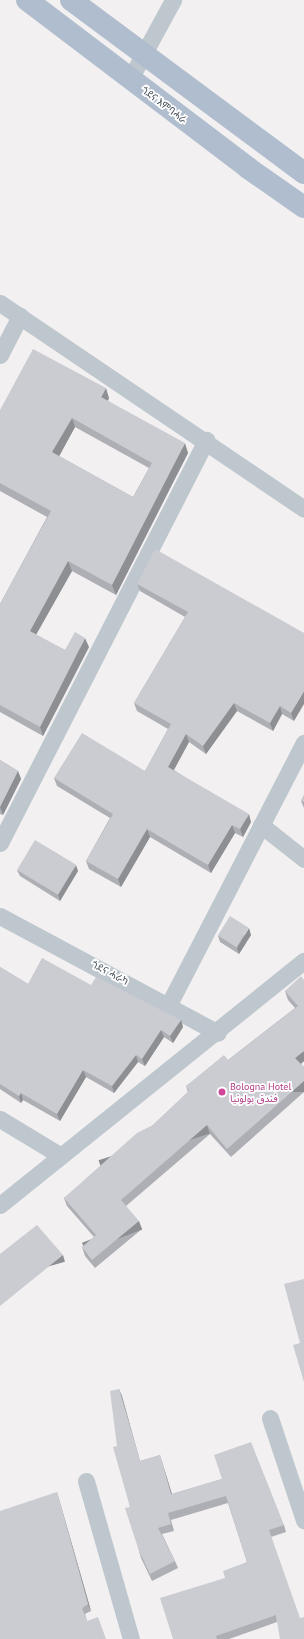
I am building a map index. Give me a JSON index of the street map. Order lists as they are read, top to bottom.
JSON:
{
  "streets": {
    "main road": ["ጎደና እምባሓራ"],
    "street": ["ጎደና ሓራካ"]
  },
  "places": ["Bologna Hotel فندق بولونيا"]
}
